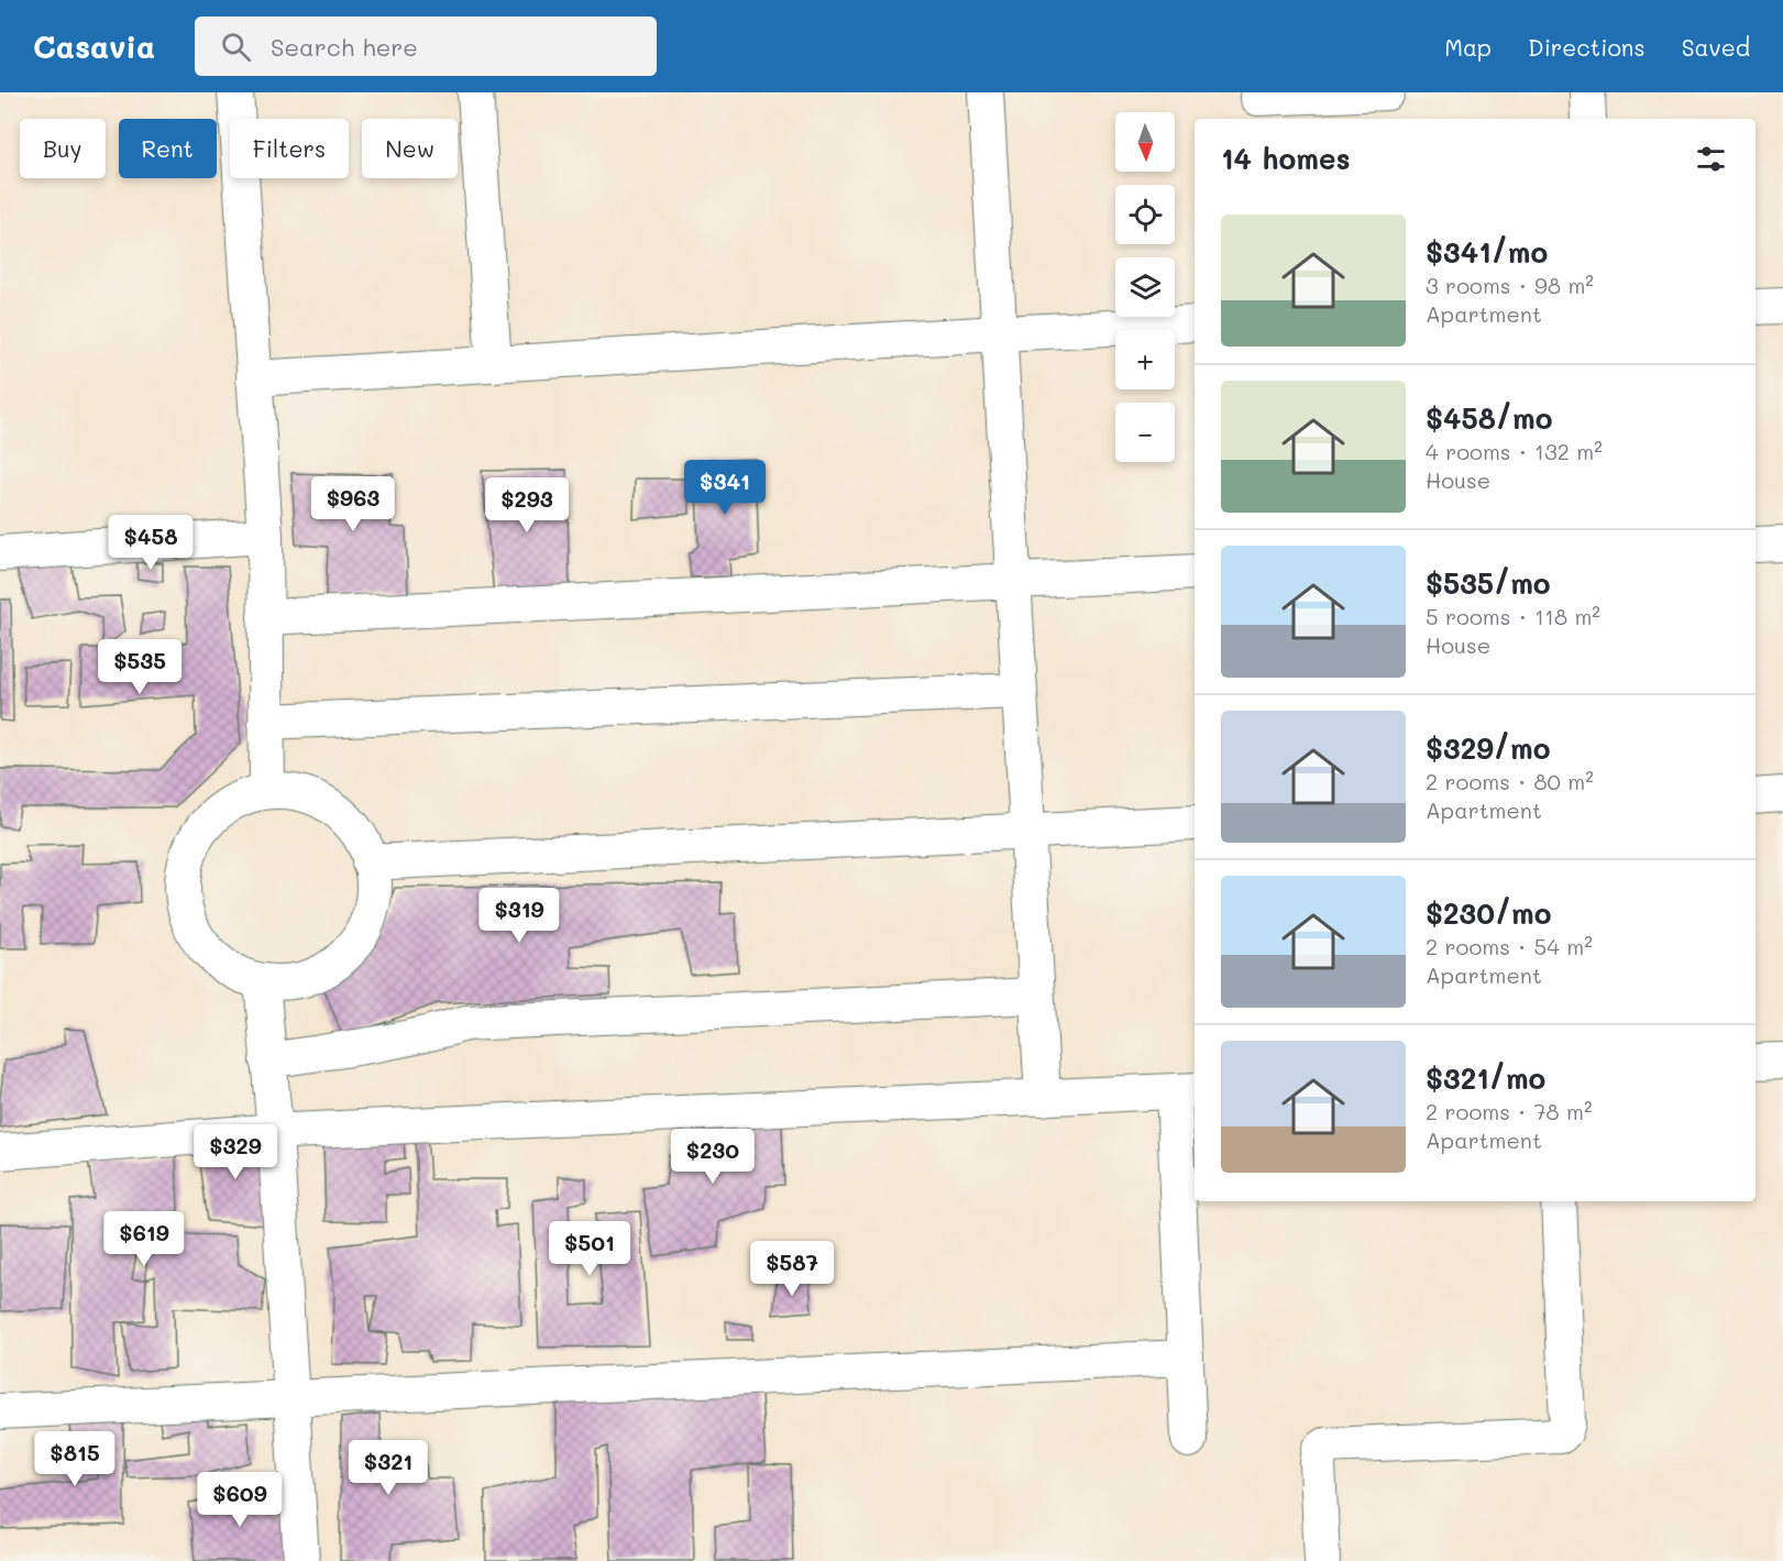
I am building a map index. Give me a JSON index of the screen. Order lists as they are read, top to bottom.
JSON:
{
  "north": "bottom",
  "page": {
    "header": "Casavia",
    "search": "Search here",
    "nav": ["Map", "Directions", "Saved"],
    "map_buttons": ["+", "−"],
    "chip": [
      "Buy",
      "Rent",
      "Filters",
      "New"
    ],
    "heading": "14 homes",
    "list": [
      {
        "name": "$341/mo",
        "note": "3 rooms · 98 m² · Apartment"
      },
      {
        "name": "$458/mo",
        "note": "4 rooms · 132 m² · House"
      },
      {
        "name": "$535/mo",
        "note": "5 rooms · 118 m² · House"
      },
      {
        "name": "$329/mo",
        "note": "2 rooms · 80 m² · Apartment"
      },
      {
        "name": "$230/mo",
        "note": "2 rooms · 54 m² · Apartment"
      },
      {
        "name": "$321/mo",
        "note": "2 rooms · 78 m² · Apartment"
      }
    ],
    "price": [
      "$341",
      "$963",
      "$293",
      "$458",
      "$535",
      "$319",
      "$329",
      "$230",
      "$619",
      "$501",
      "$587",
      "$815",
      "$321",
      "$609"
    ]
  }
}
